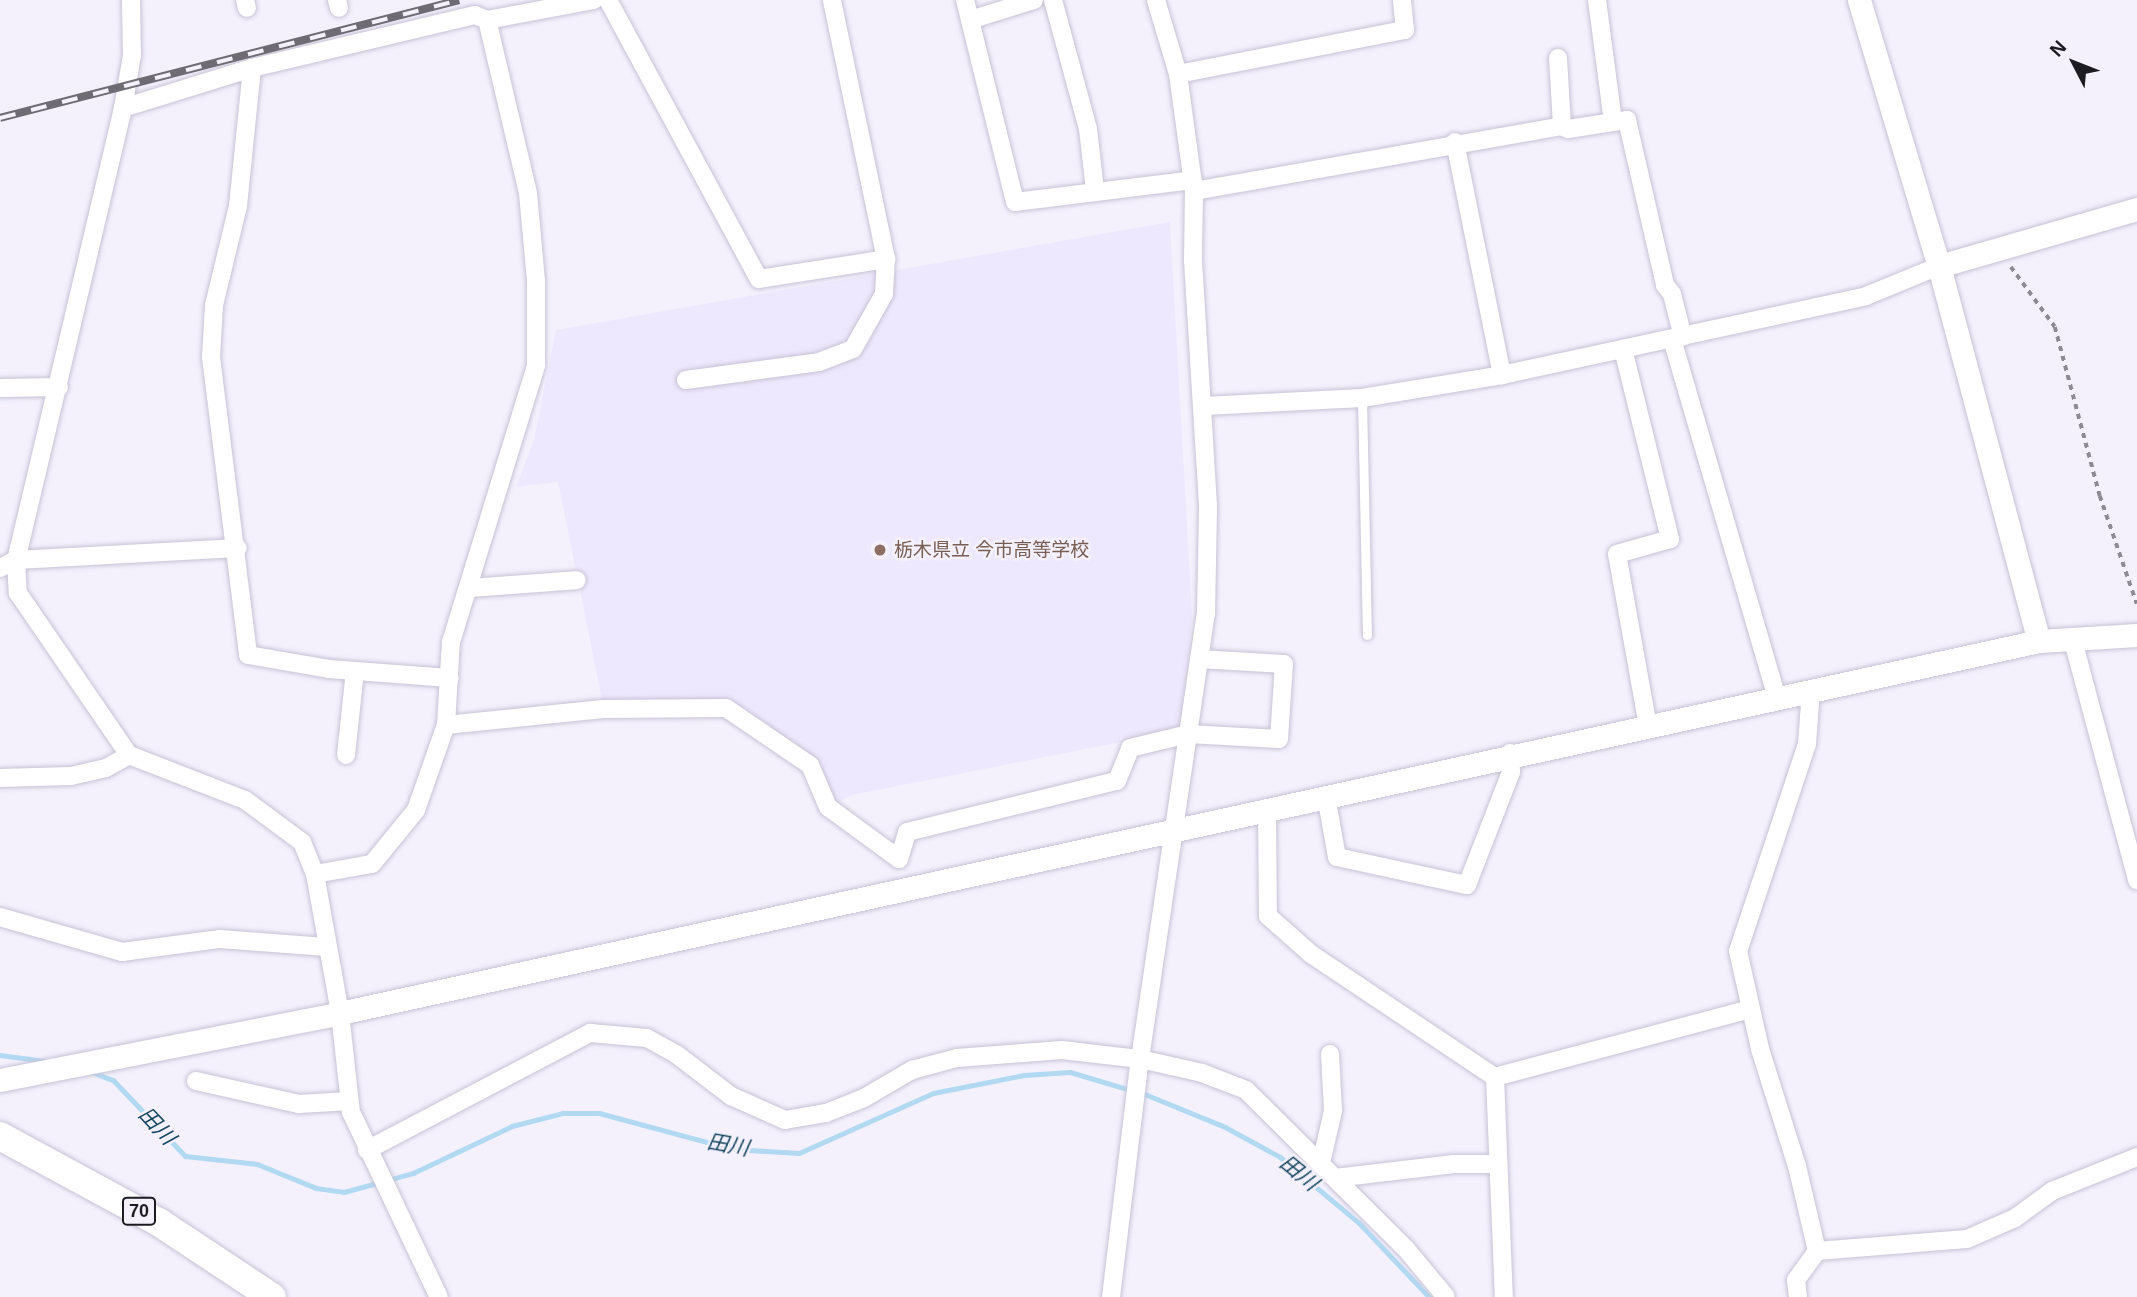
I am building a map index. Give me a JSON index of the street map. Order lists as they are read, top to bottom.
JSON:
{
  "streets": {
    "main road": ["70"]
  },
  "water": ["田川"],
  "places": ["栃木県立 今市高等学校"],
  "north": "top left"
}
